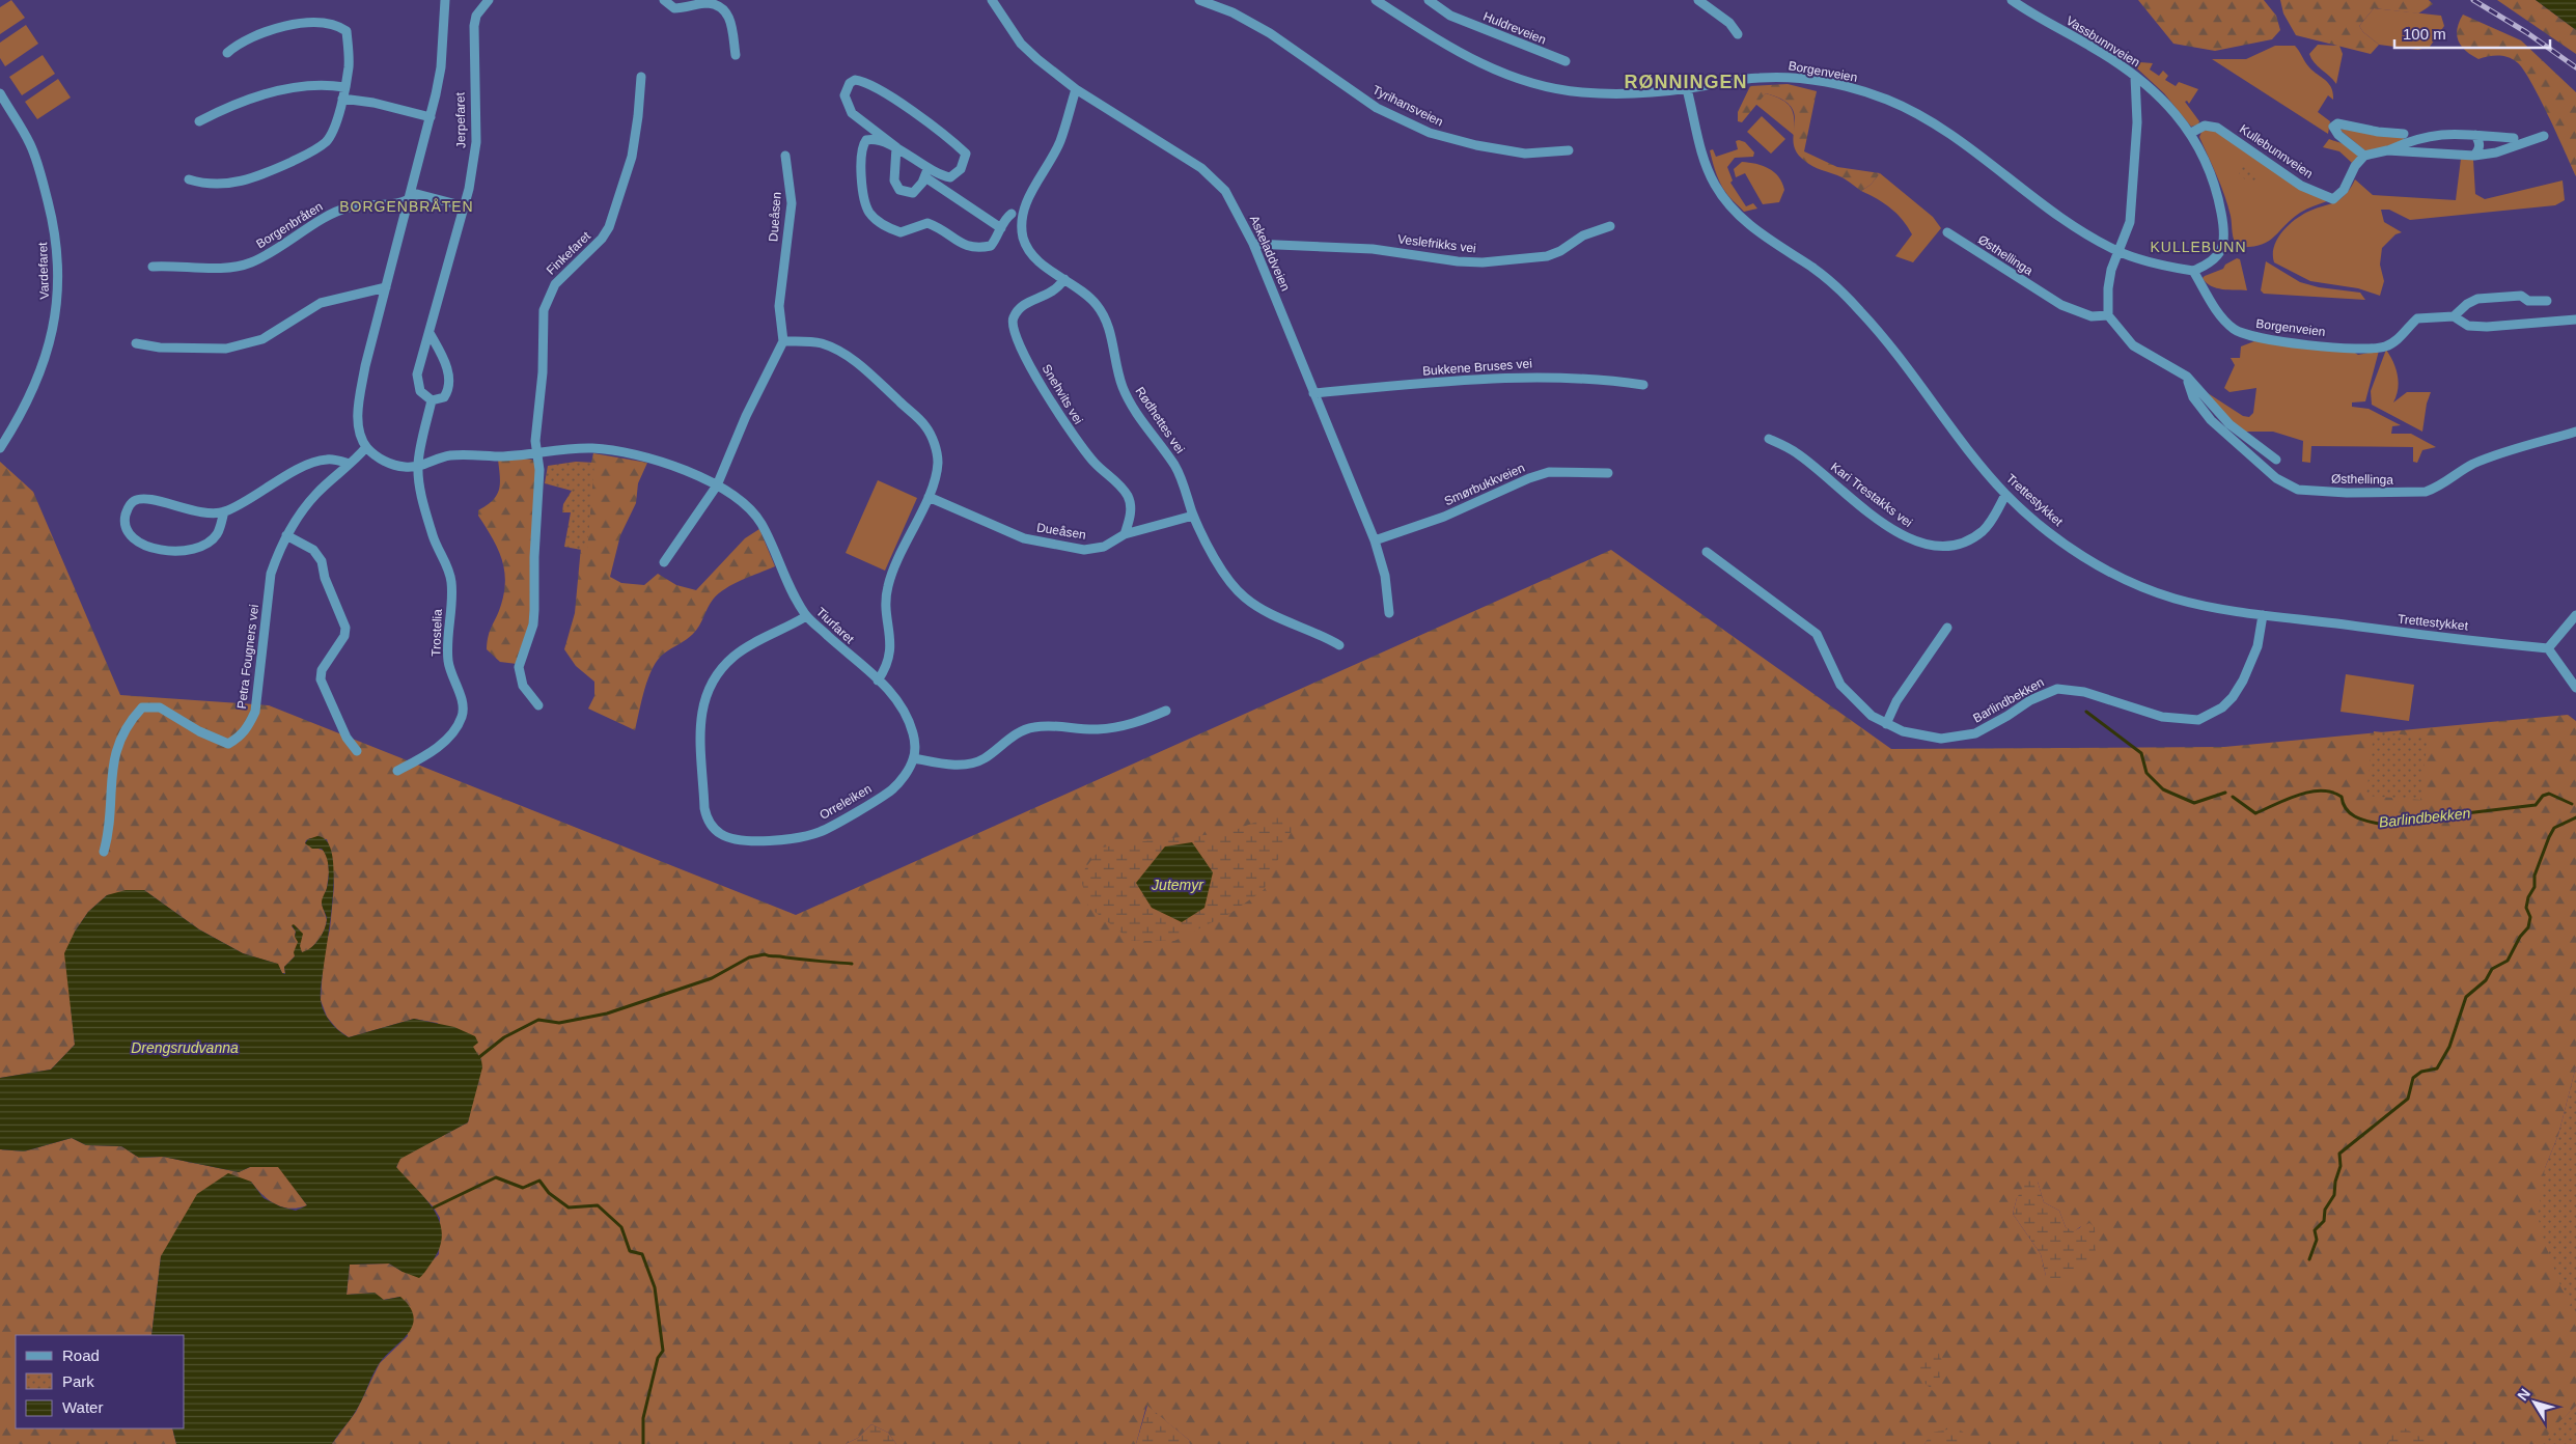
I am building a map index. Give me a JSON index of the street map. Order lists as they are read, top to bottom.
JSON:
{
  "streets": {
    "street": [
      "Huldreveien",
      "Vassbunnveien",
      "Borgenveien",
      "Tyrihansveien",
      "Jerpefaret",
      "Kullebunnveien",
      "Dueåsen",
      "Borgenbråten",
      "Veslefrikks vei",
      "Finkefaret",
      "Askeladdveien",
      "Østhellinga",
      "Vardefaret",
      "Bukkene Bruses vei",
      "Snehvits vei",
      "Rødhettes vei",
      "Smørbukkveien",
      "Kari Trestakks vei",
      "Trettestykket",
      "Tiurfaret",
      "Trostelia",
      "Petra Fougners vei",
      "Barlindbekken",
      "Orreleiken"
    ]
  },
  "crossings": [
    ["Vassbunnveien", "Borgenveien"],
    ["Vassbunnveien", "Kullebunnveien"],
    ["Borgenveien", "Trettestykket"],
    ["Jerpefaret", "Borgenbråten"],
    ["Dueåsen", "Snehvits vei"],
    ["Dueåsen", "Rødhettes vei"],
    ["Veslefrikks vei", "Askeladdveien"],
    ["Finkefaret", "Tiurfaret"],
    ["Askeladdveien", "Bukkene Bruses vei"],
    ["Askeladdveien", "Rødhettes vei"],
    ["Askeladdveien", "Smørbukkveien"],
    ["Snehvits vei", "Rødhettes vei"],
    ["Kari Trestakks vei", "Trettestykket"],
    ["Trettestykket", "Barlindbekken"],
    ["Tiurfaret", "Trostelia"],
    ["Tiurfaret", "Orreleiken"]
  ],
  "districts": ["RØNNINGEN", "BORGENBRÅTEN", "KULLEBUNN"],
  "water": ["Barlindbekken", "Jutemyr", "Drengsrudvanna"],
  "legend": ["Road", "Park", "Water"],
  "scale_bar": "100 m",
  "north": "top left"
}
